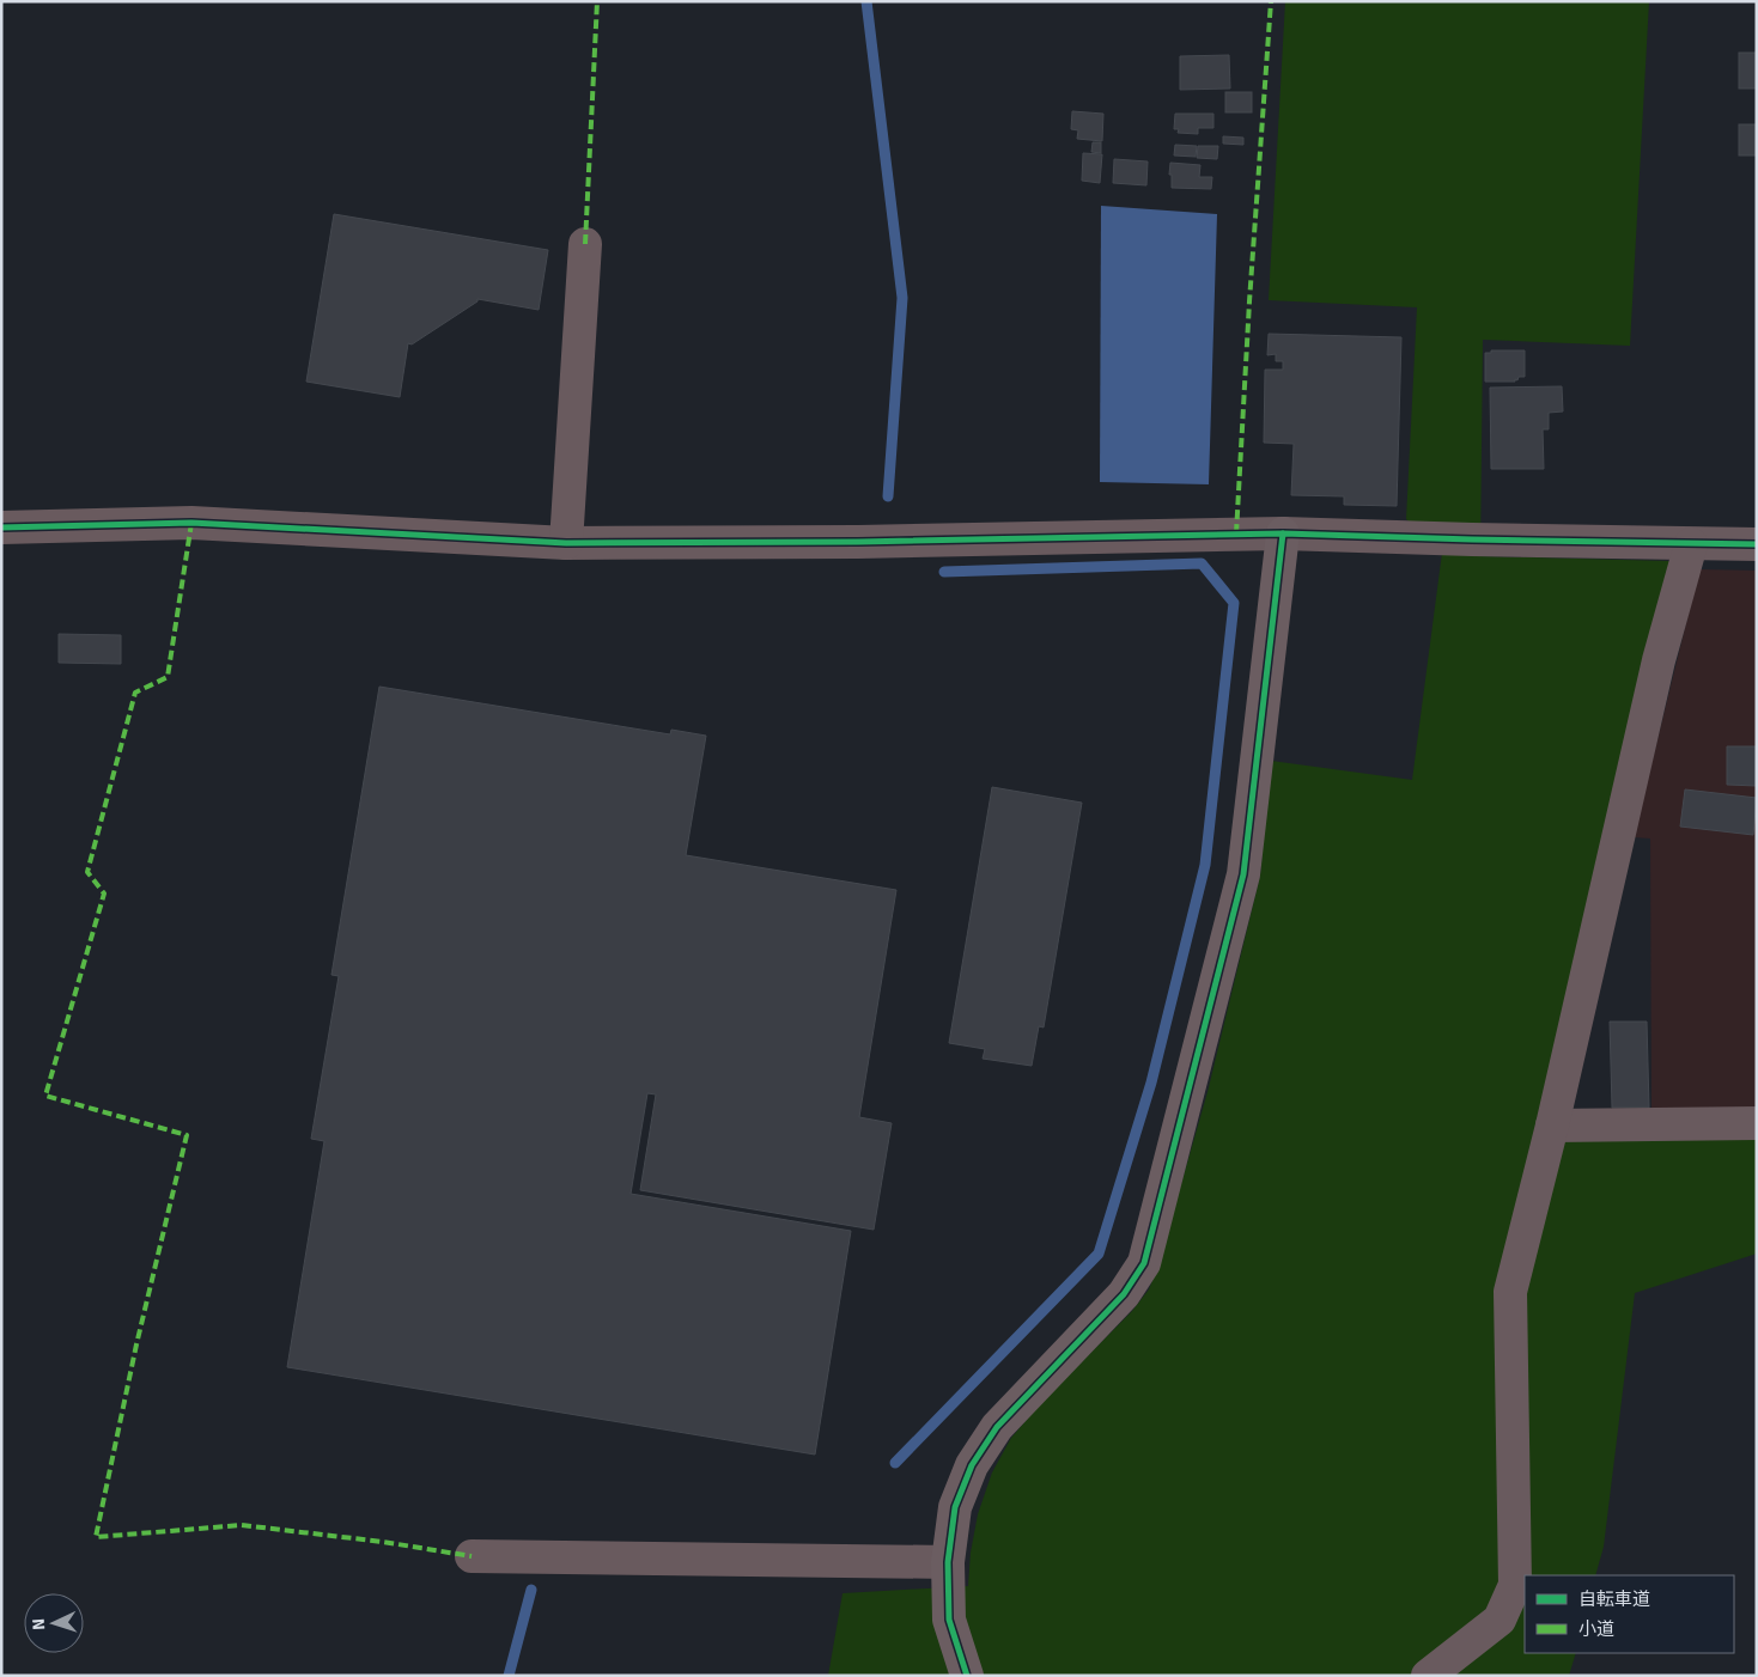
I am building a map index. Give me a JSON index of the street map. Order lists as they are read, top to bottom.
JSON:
{
  "legend": ["自転車道", "小道"],
  "north": "left"
}
